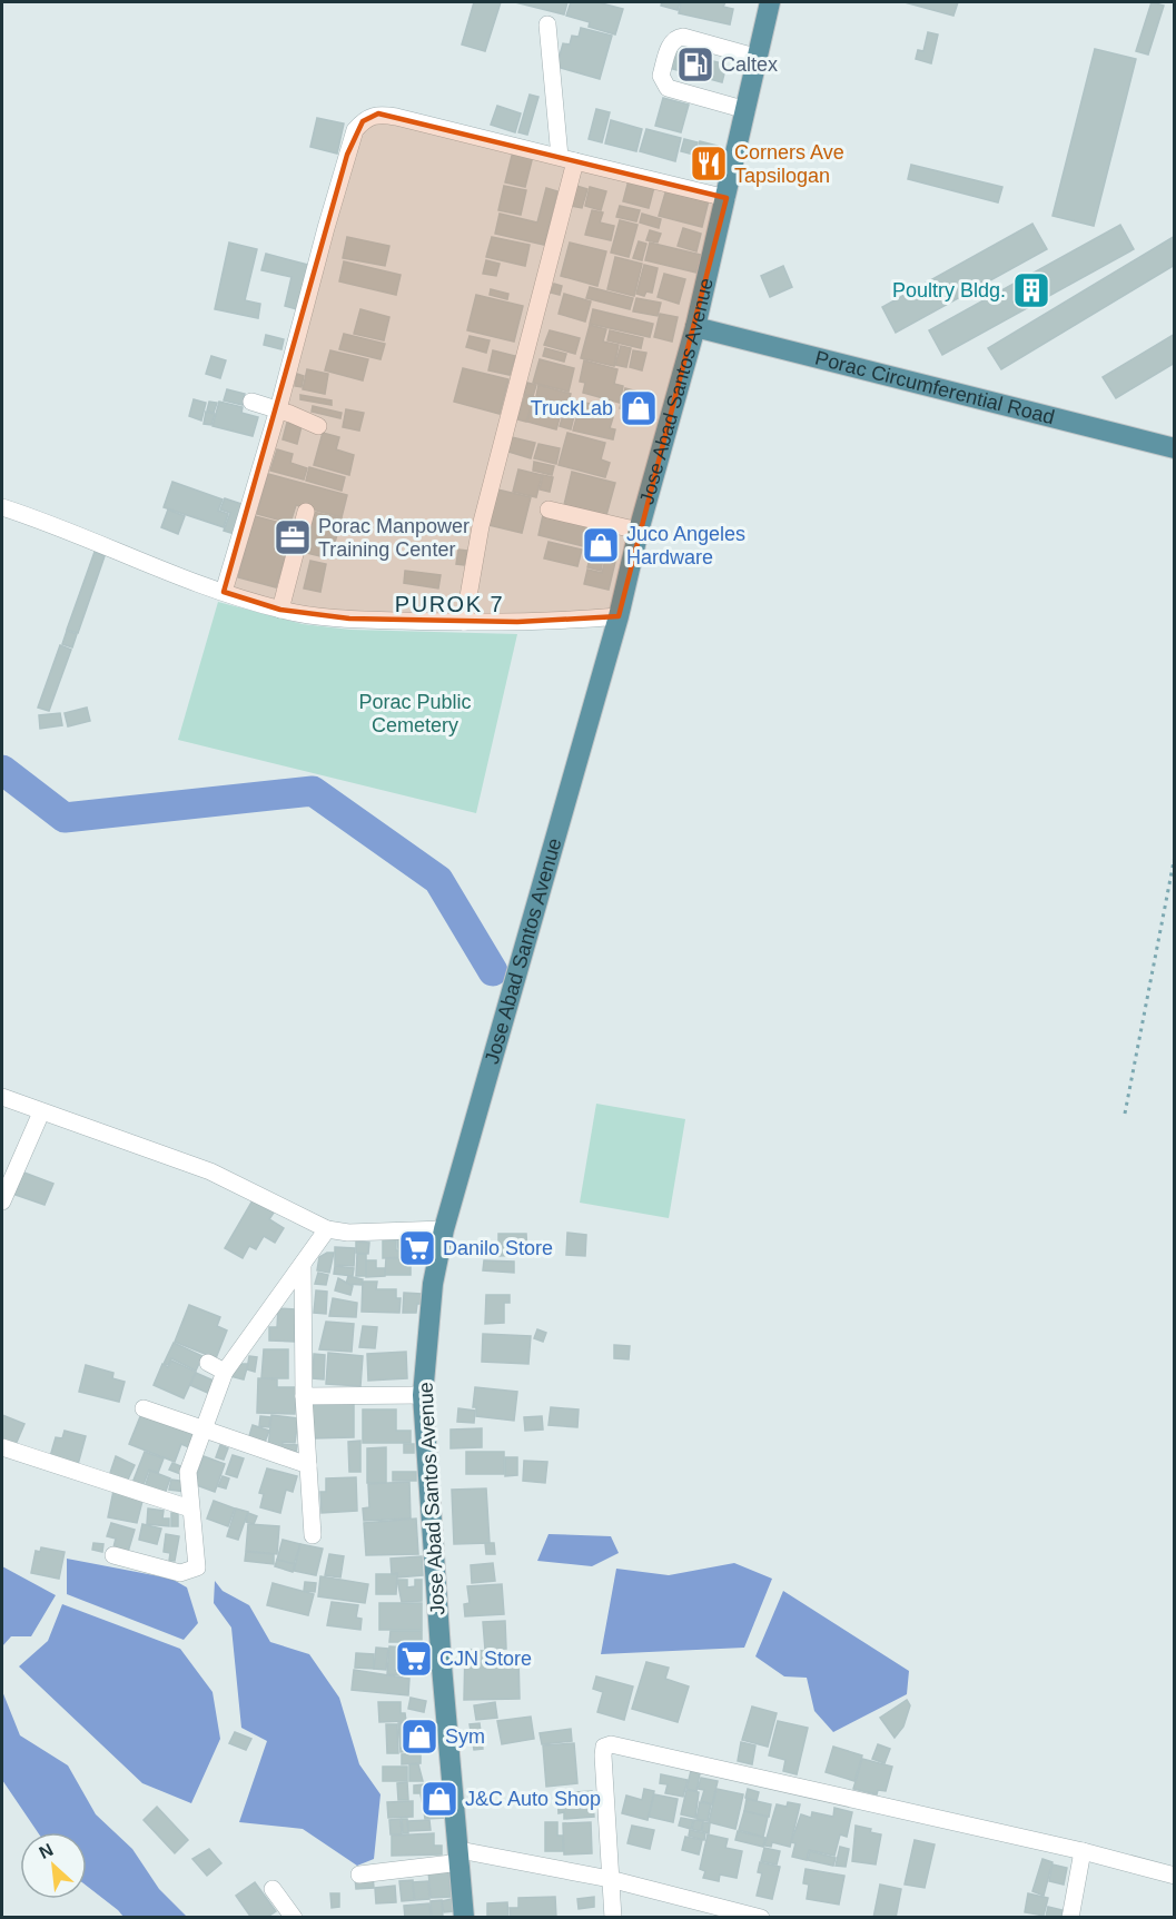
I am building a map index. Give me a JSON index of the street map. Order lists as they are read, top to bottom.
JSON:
{
  "streets": {
    "main road": ["Porac Circumferential Road", "Jose Abad Santos Avenue"]
  },
  "crossings": [
    ["Porac Circumferential Road", "Jose Abad Santos Avenue"]
  ],
  "districts": ["PUROK 7"],
  "parks": ["Porac Public Cemetery"],
  "places": {
    "fuel station": ["Caltex"],
    "restaurant": ["Corners Ave Tapsilogan"],
    "building": ["Poultry Bldg."],
    "shop": [
      "TruckLab",
      "Juco Angeles Hardware",
      "Sym",
      "J&C Auto Shop"
    ],
    "office": ["Porac Manpower Training Center"],
    "supermarket": ["Danilo Store", "CJN Store"]
  },
  "north": "top left"
}
